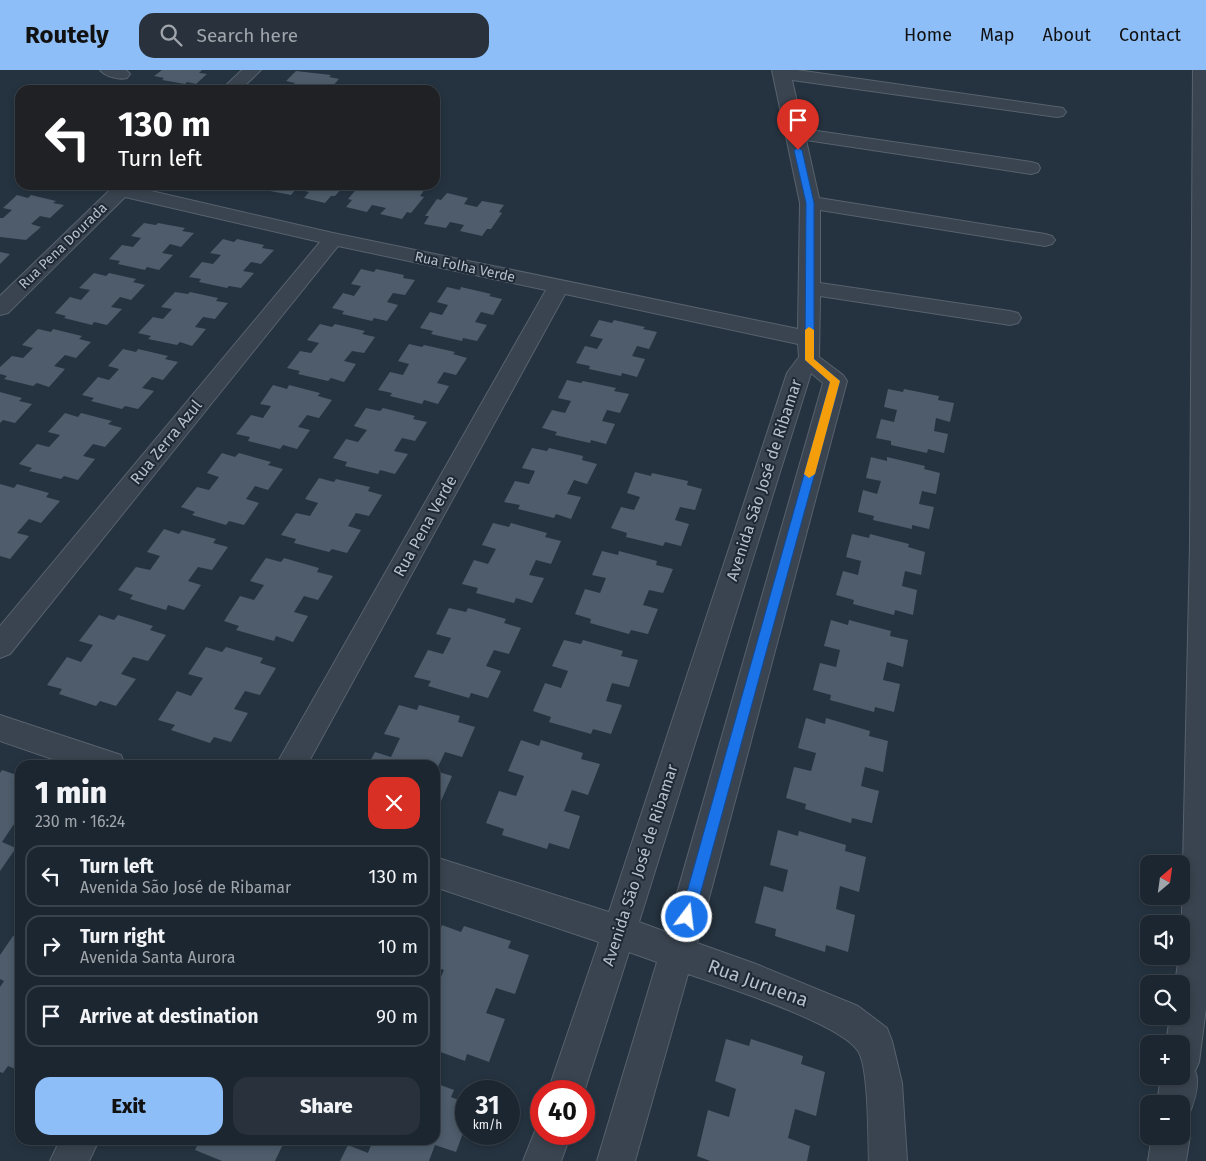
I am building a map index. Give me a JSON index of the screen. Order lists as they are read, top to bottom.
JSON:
{
  "streets": {
    "street": [
      "Rua Pena Dourada",
      "Rua Folha Verde",
      "Rua Zerra Azul",
      "Avenida São José de Ribamar",
      "Rua Pena Verde",
      "Rua Juruena"
    ]
  },
  "crossings": [
    ["Rua Folha Verde", "Rua Zerra Azul"],
    ["Rua Folha Verde", "Avenida São José de Ribamar"],
    ["Rua Folha Verde", "Rua Pena Verde"],
    ["Avenida São José de Ribamar", "Rua Juruena"]
  ],
  "north": "top right",
  "page": {
    "header": "Routely",
    "search": "Search here",
    "nav": [
      "Home",
      "Map",
      "About",
      "Contact"
    ],
    "turn": ["130 m", "Turn left"],
    "heading": ["1 min", "230 m · 16:24"],
    "list": [
      {
        "name": "Turn left",
        "note": "Avenida São José de Ribamar",
        "value": "130 m"
      },
      {
        "name": "Turn right",
        "note": "Avenida Santa Aurora",
        "value": "10 m"
      },
      {
        "name": "Arrive at destination",
        "value": "90 m"
      }
    ],
    "map_buttons": ["+", "−"],
    "buttons": ["Exit", "Share"],
    "speed": "31 km/h",
    "limit": "40"
  }
}
